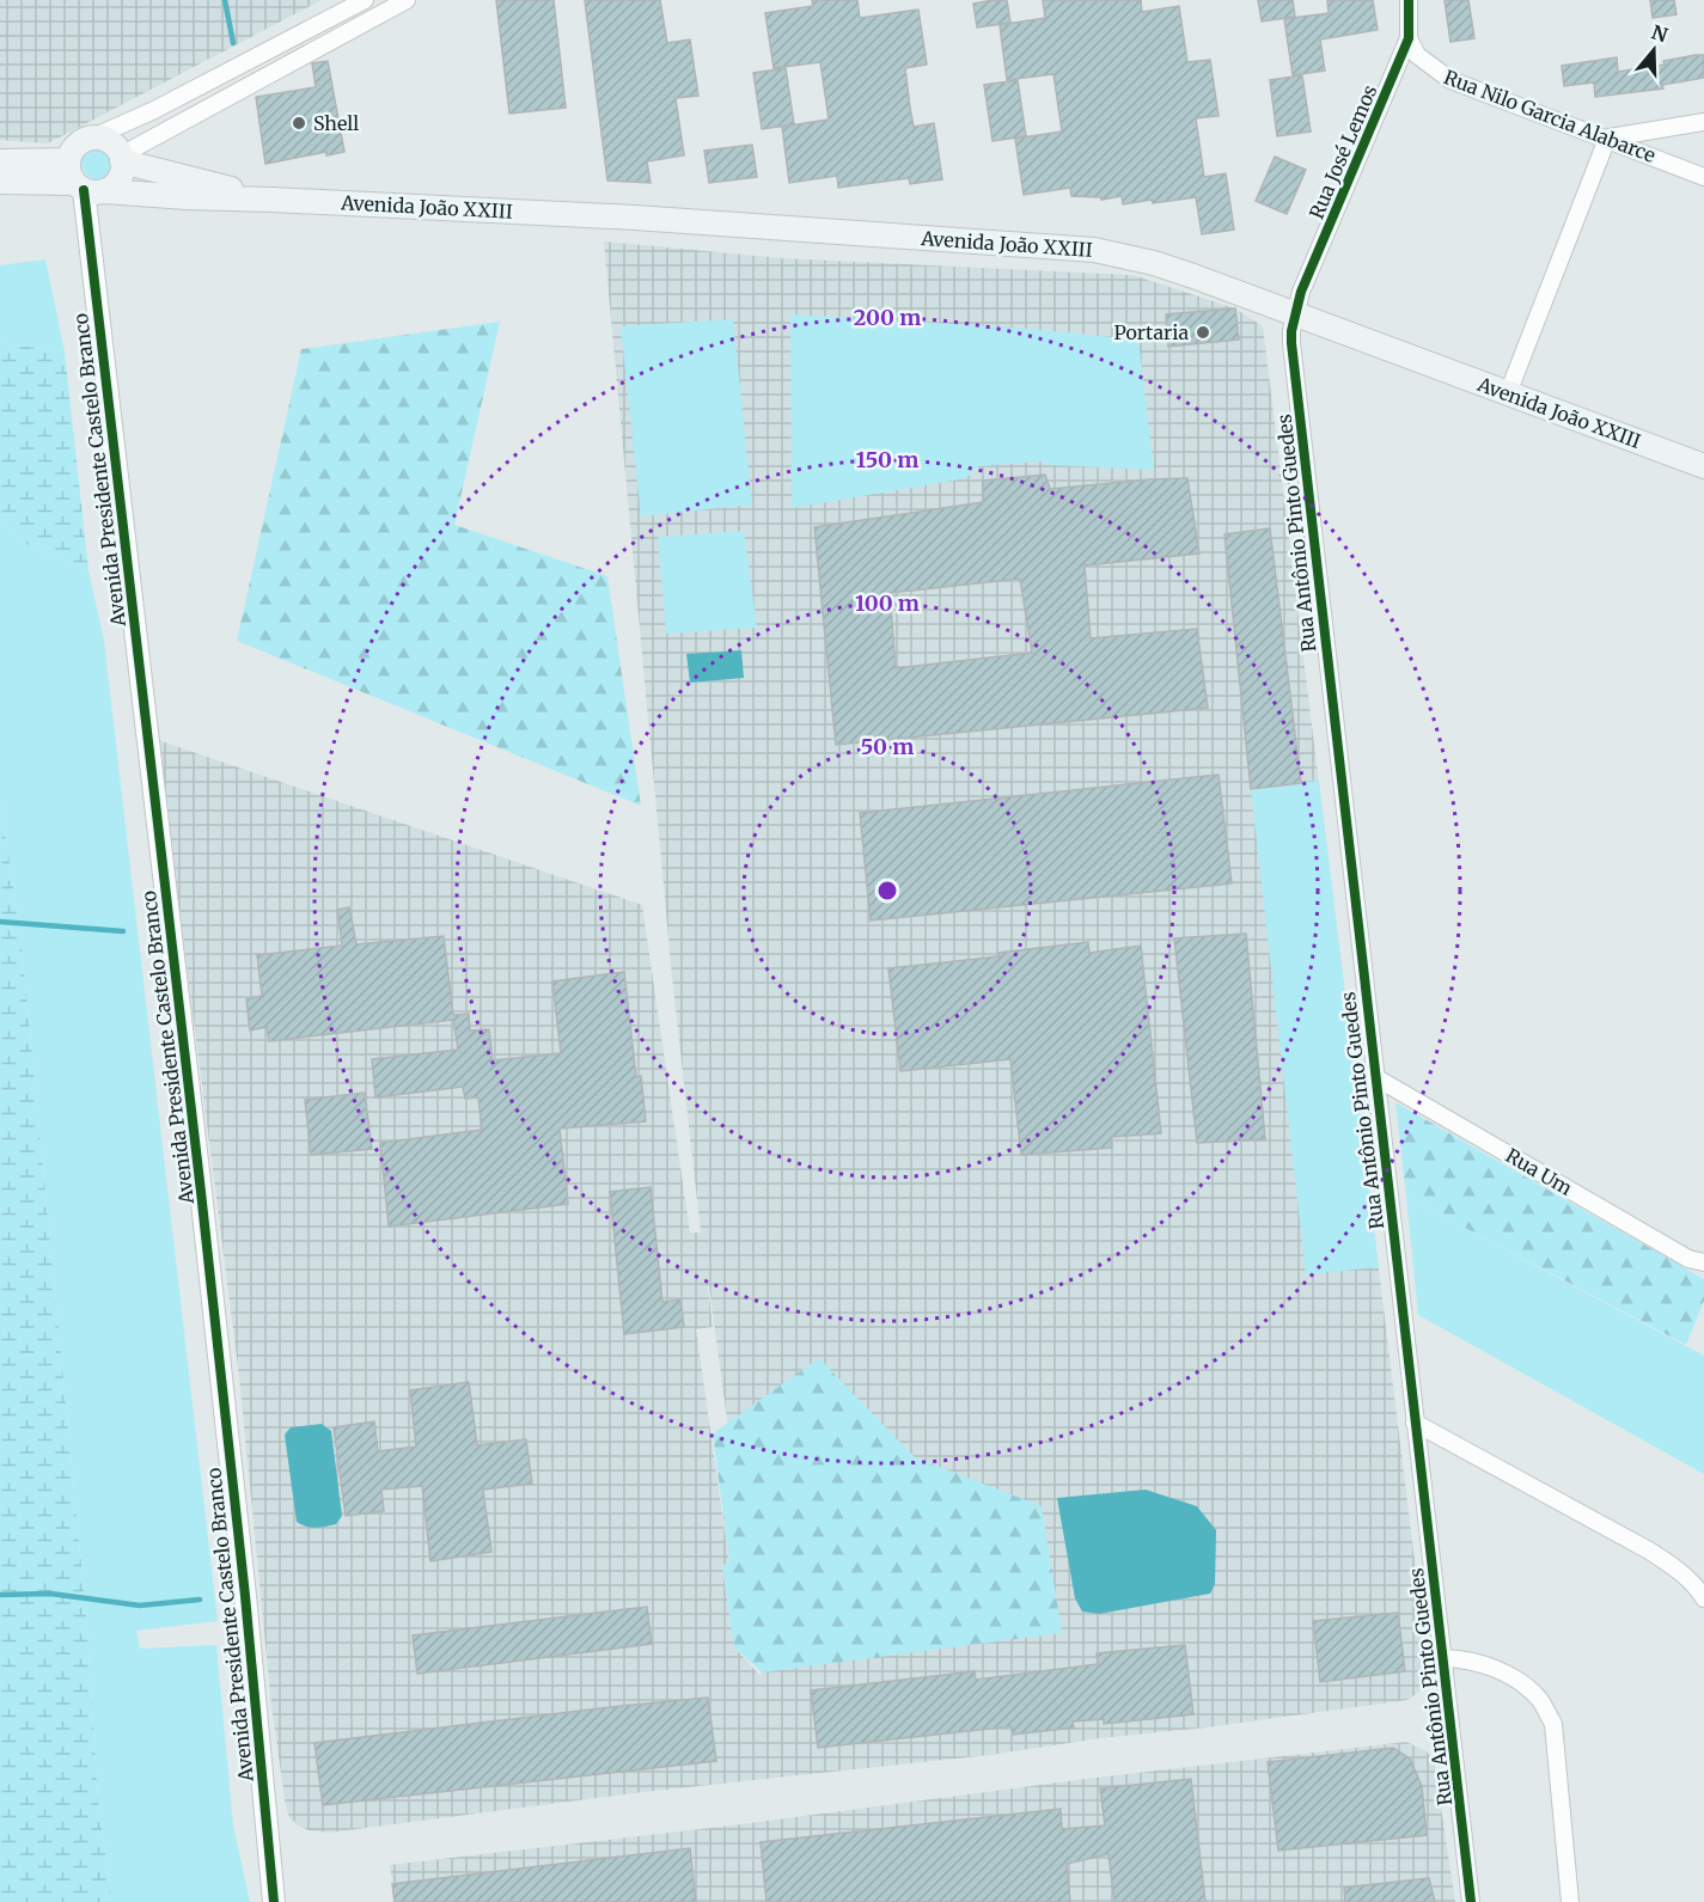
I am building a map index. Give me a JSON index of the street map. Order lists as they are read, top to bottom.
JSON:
{
  "streets": {
    "main road": ["Avenida João XXIII"],
    "street": [
      "Rua Nilo Garcia Alabarce",
      "Rua José Lemos",
      "Avenida Presidente Castelo Branco",
      "Rua Antônio Pinto Guedes",
      "Rua Um"
    ]
  },
  "crossings": [
    ["Rua Nilo Garcia Alabarce", "Rua José Lemos"],
    ["Rua José Lemos", "Avenida João XXIII"],
    ["Rua José Lemos", "Rua Antônio Pinto Guedes"],
    ["Avenida João XXIII", "Avenida Presidente Castelo Branco"],
    ["Avenida João XXIII", "Rua Antônio Pinto Guedes"],
    ["Rua Antônio Pinto Guedes", "Rua Um"]
  ],
  "places": ["Shell", "Portaria"],
  "north": "top",
  "rings": [
    "200 m",
    "150 m",
    "100 m",
    "50 m"
  ]
}
